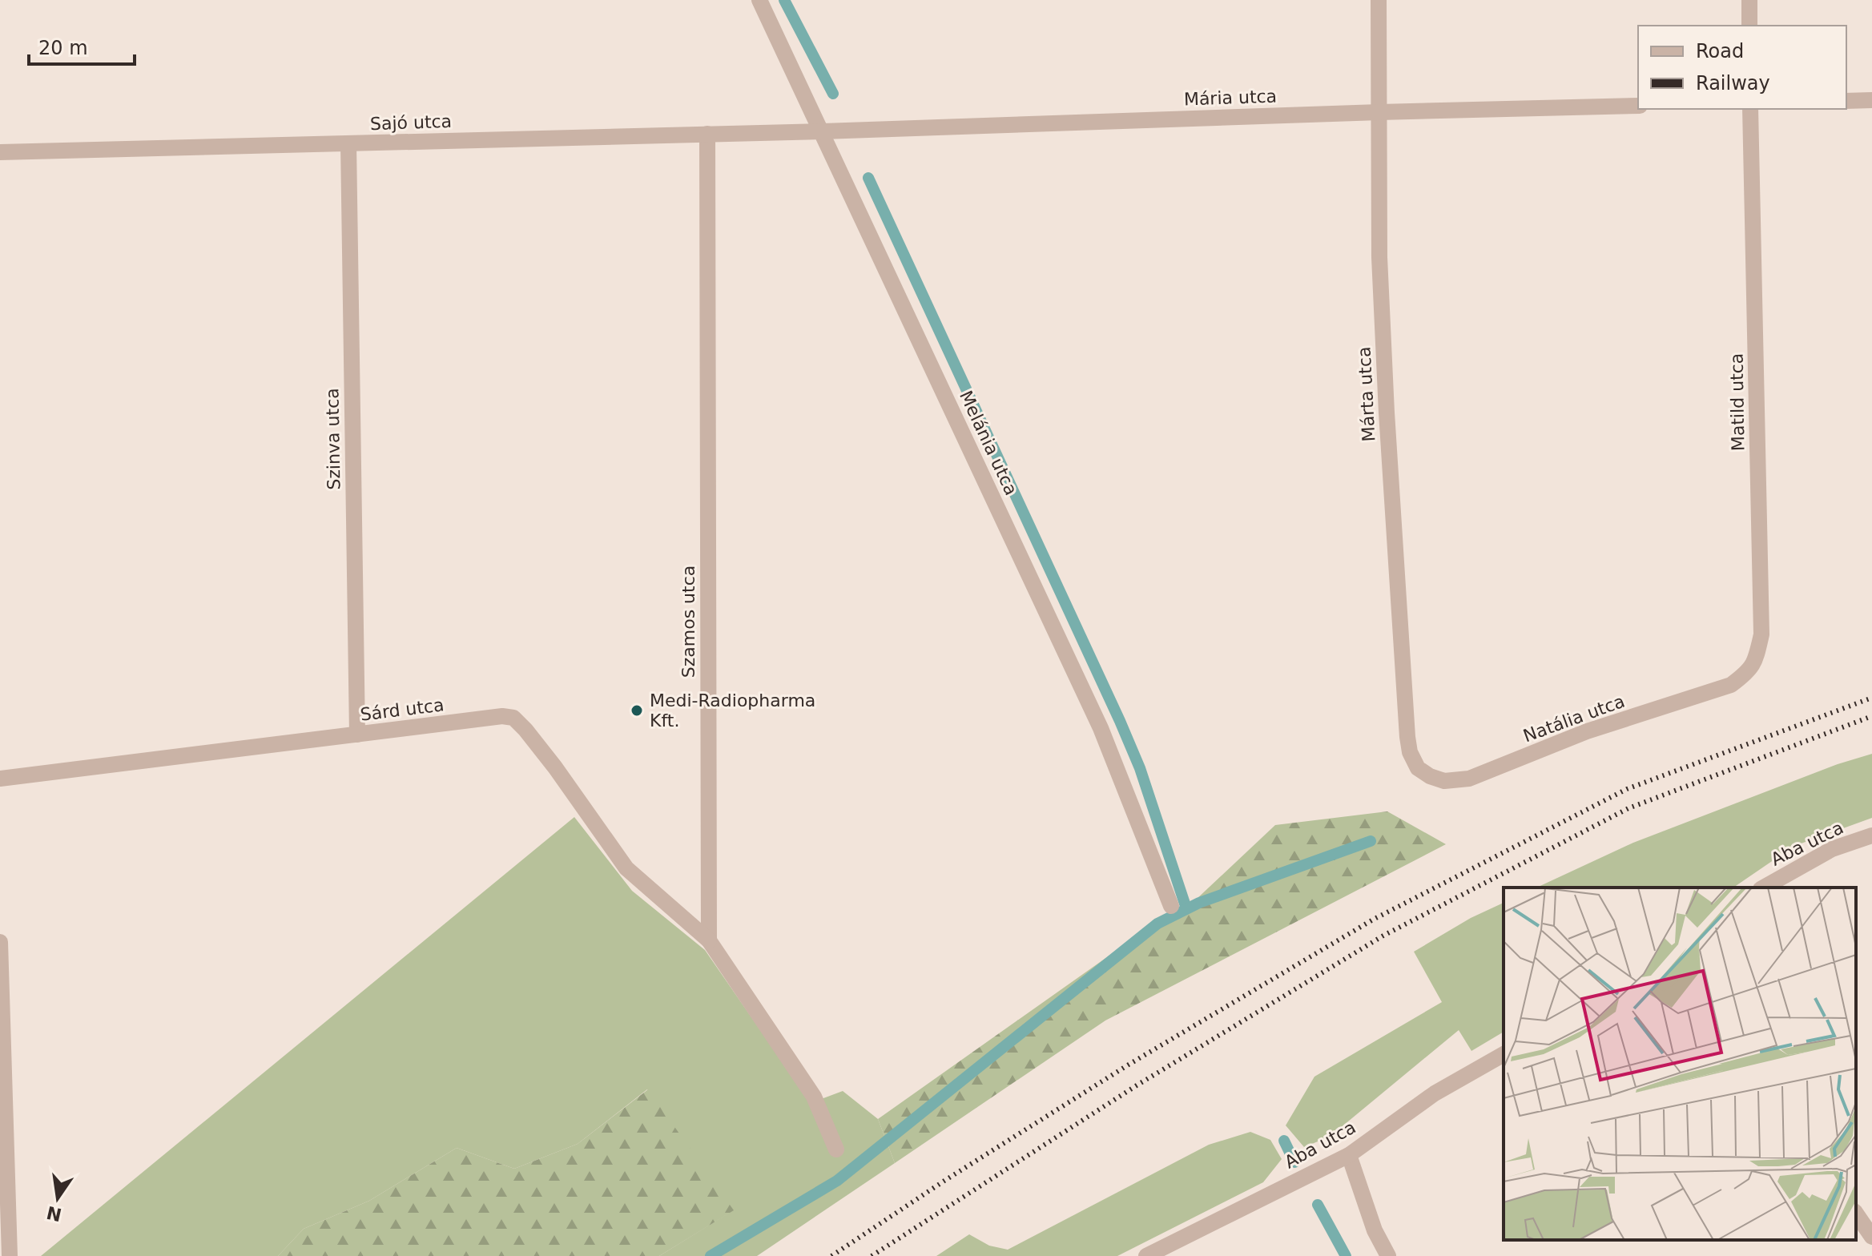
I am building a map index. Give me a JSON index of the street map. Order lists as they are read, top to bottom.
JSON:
{
  "streets": {
    "street": [
      "Mária utca",
      "Sajó utca",
      "Márta utca",
      "Matild utca",
      "Szinva utca",
      "Melánia utca",
      "Szamos utca",
      "Sárd utca",
      "Natália utca",
      "Aba utca"
    ]
  },
  "crossings": [
    ["Mária utca", "Sajó utca"],
    ["Mária utca", "Márta utca"],
    ["Mária utca", "Melánia utca"],
    ["Sajó utca", "Szinva utca"],
    ["Sajó utca", "Melánia utca"],
    ["Sajó utca", "Szamos utca"],
    ["Márta utca", "Natália utca"],
    ["Matild utca", "Natália utca"],
    ["Szinva utca", "Sárd utca"],
    ["Szamos utca", "Sárd utca"]
  ],
  "places": ["Medi-Radiopharma Kft."],
  "legend": ["Road", "Railway"],
  "scale_bar": "20 m",
  "north": "bottom"
}
